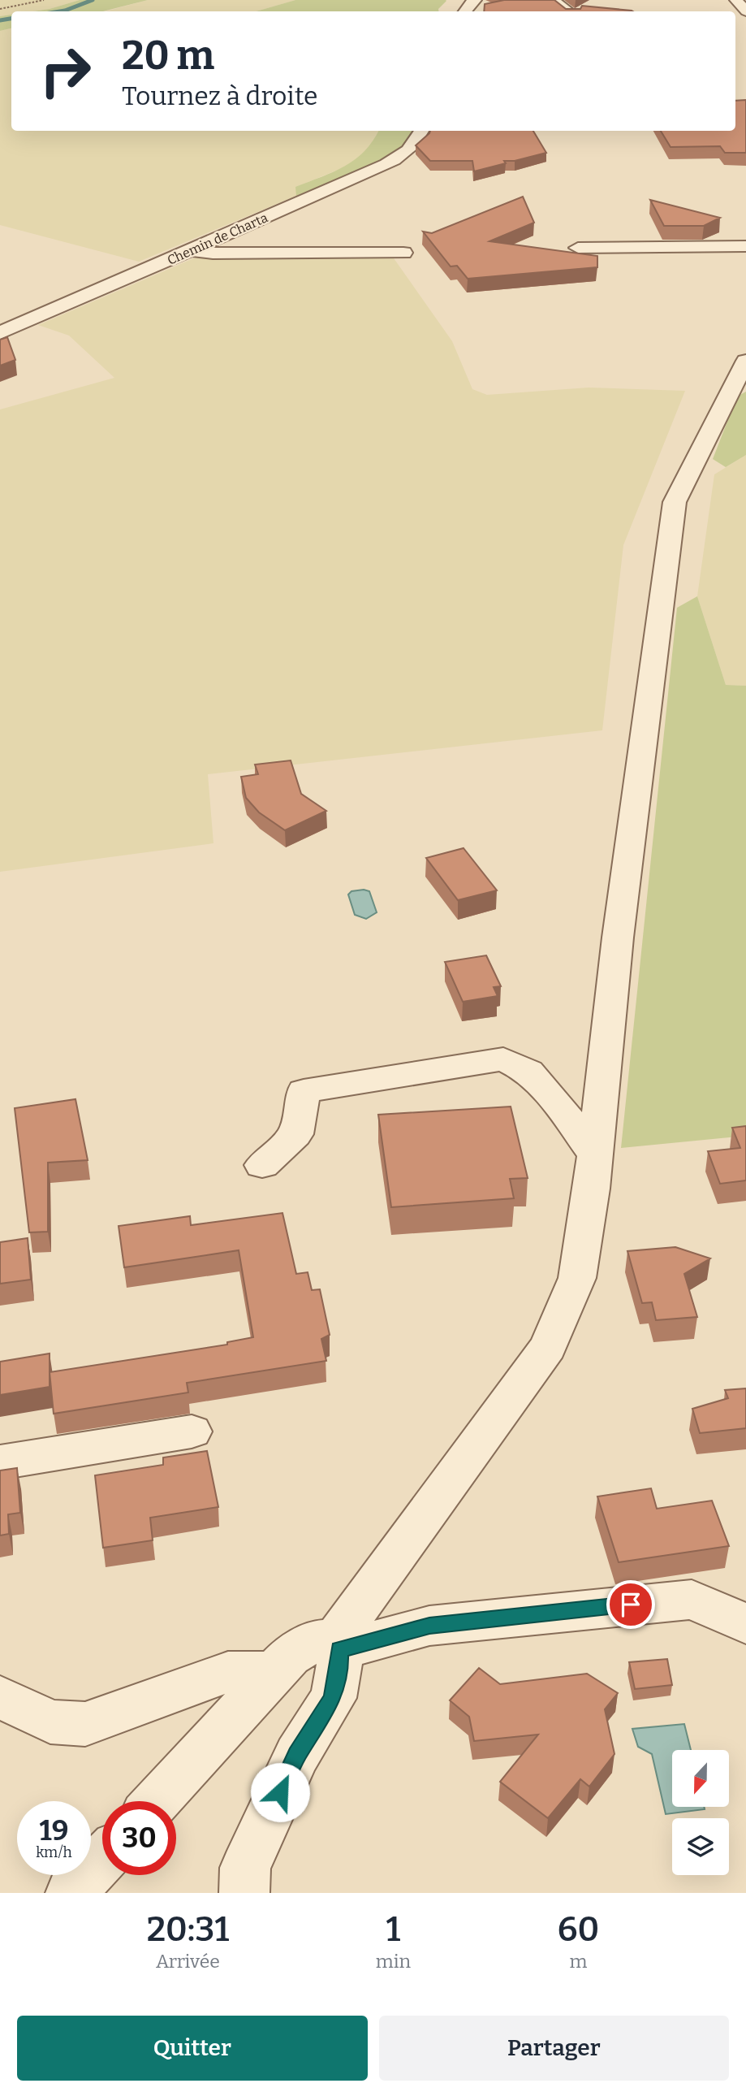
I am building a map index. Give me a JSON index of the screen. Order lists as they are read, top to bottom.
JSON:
{
  "streets": {
    "street": ["Chemin de Charta"]
  },
  "north": "bottom",
  "page": {
    "turn": ["20 m", "Tournez à droite"],
    "speed": "19 km/h",
    "limit": "30",
    "eta": [
      "20:31",
      "Arrivée",
      "1",
      "min",
      "60",
      "m"
    ],
    "buttons": ["Quitter", "Partager"]
  }
}
